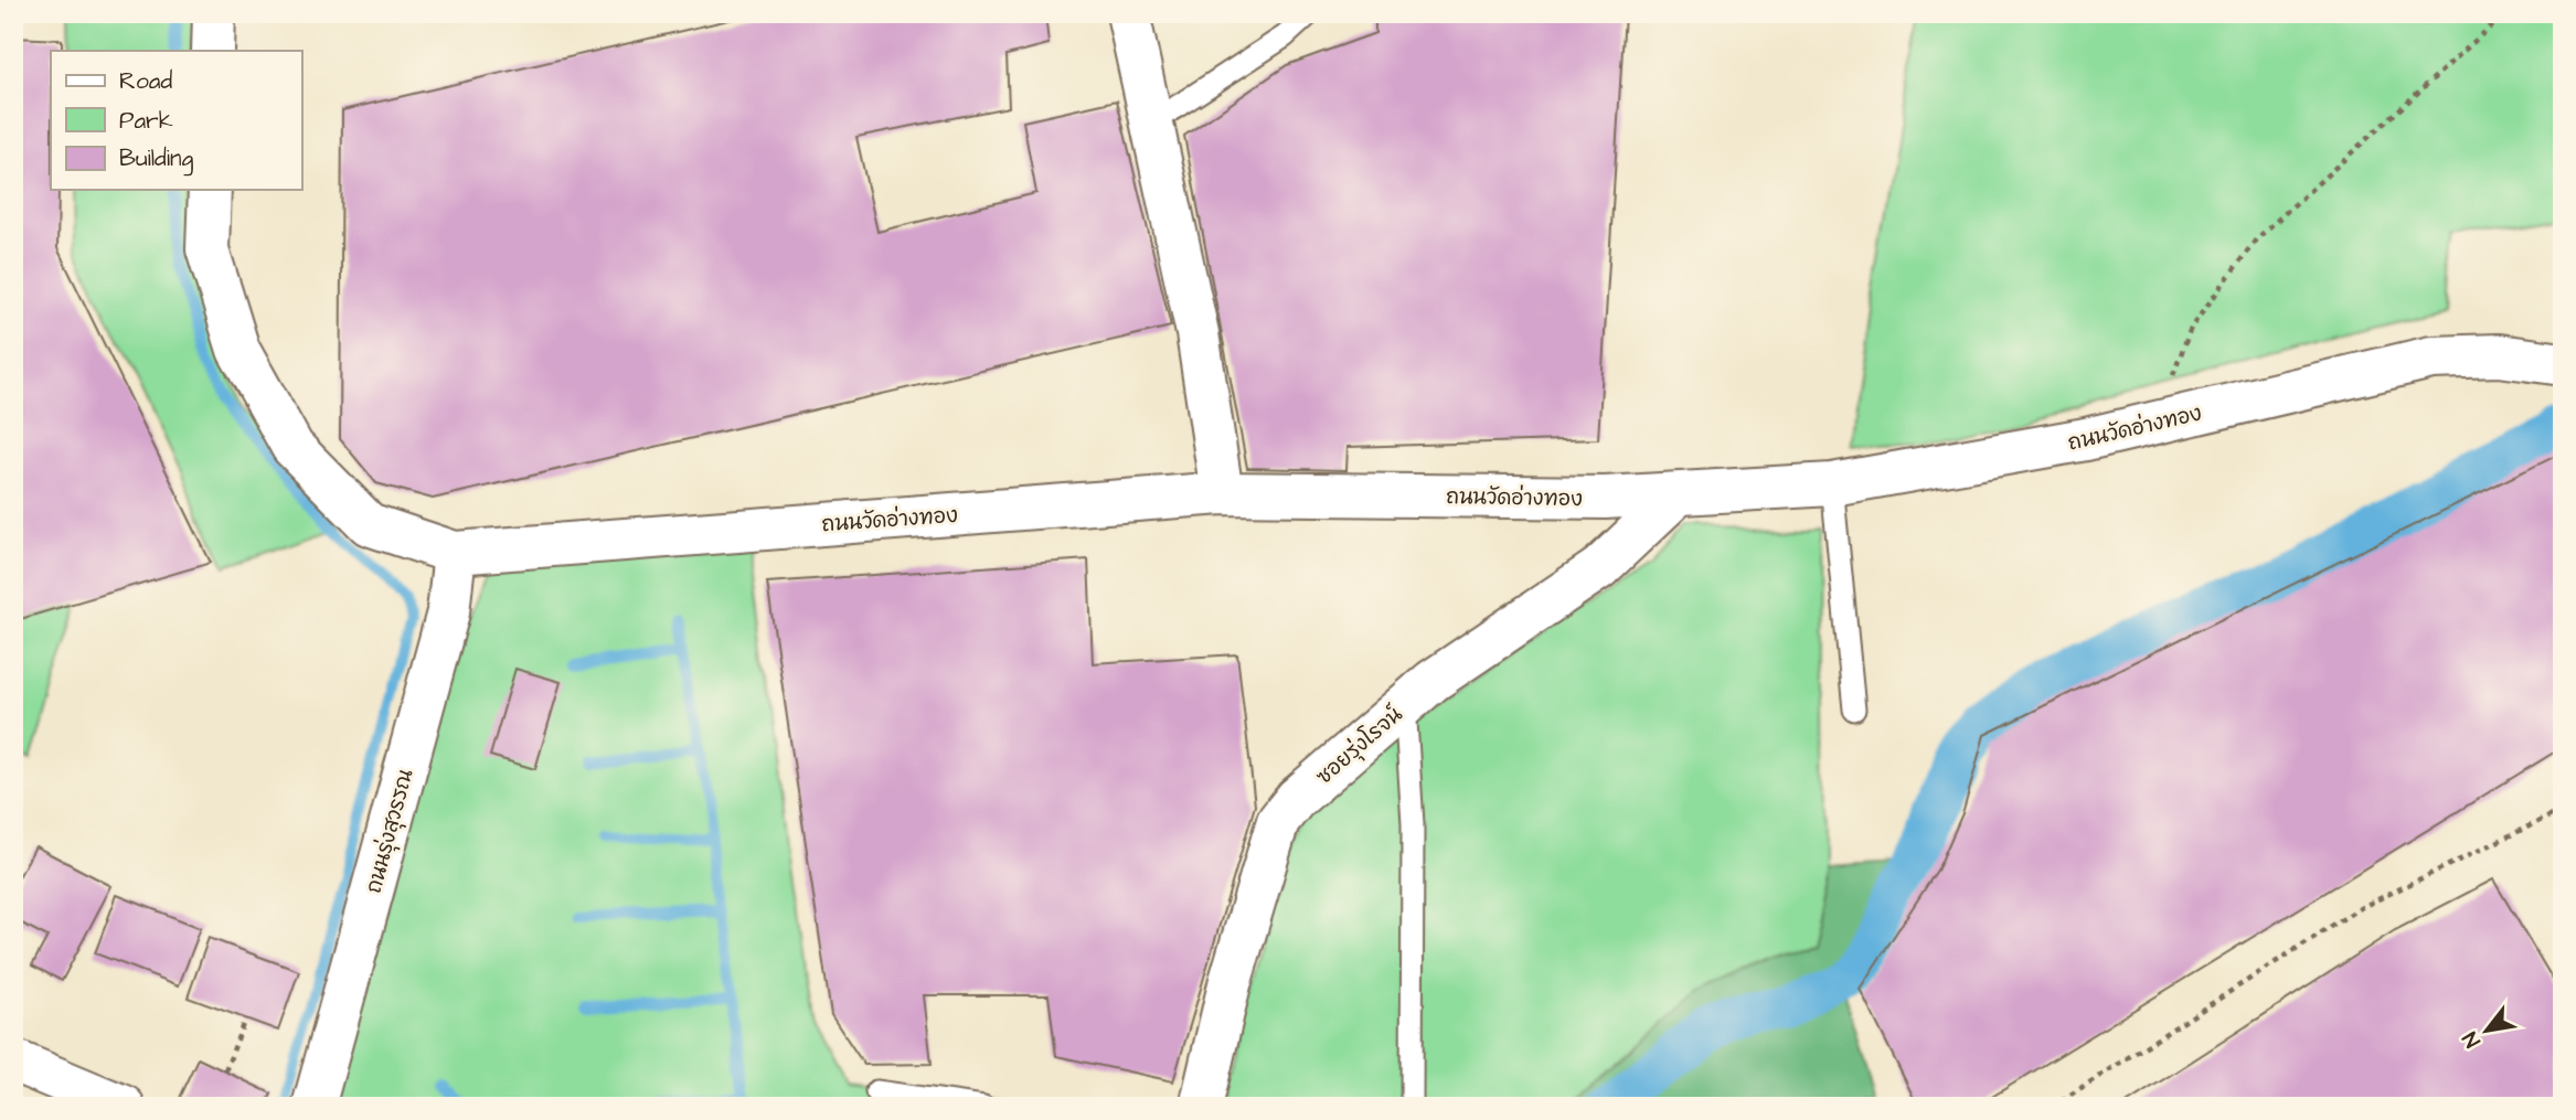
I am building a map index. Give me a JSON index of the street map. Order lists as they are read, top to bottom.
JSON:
{
  "streets": {
    "street": ["ถนนวัดอ่างทอง", "ซอยรุ่งโรจน์", "ถนนรุ่งสุวรรณ"]
  },
  "crossings": [
    ["ถนนวัดอ่างทอง", "ซอยรุ่งโรจน์"],
    ["ถนนวัดอ่างทอง", "ถนนรุ่งสุวรรณ"]
  ],
  "legend": ["Road", "Park", "Building"],
  "north": "bottom left"
}
